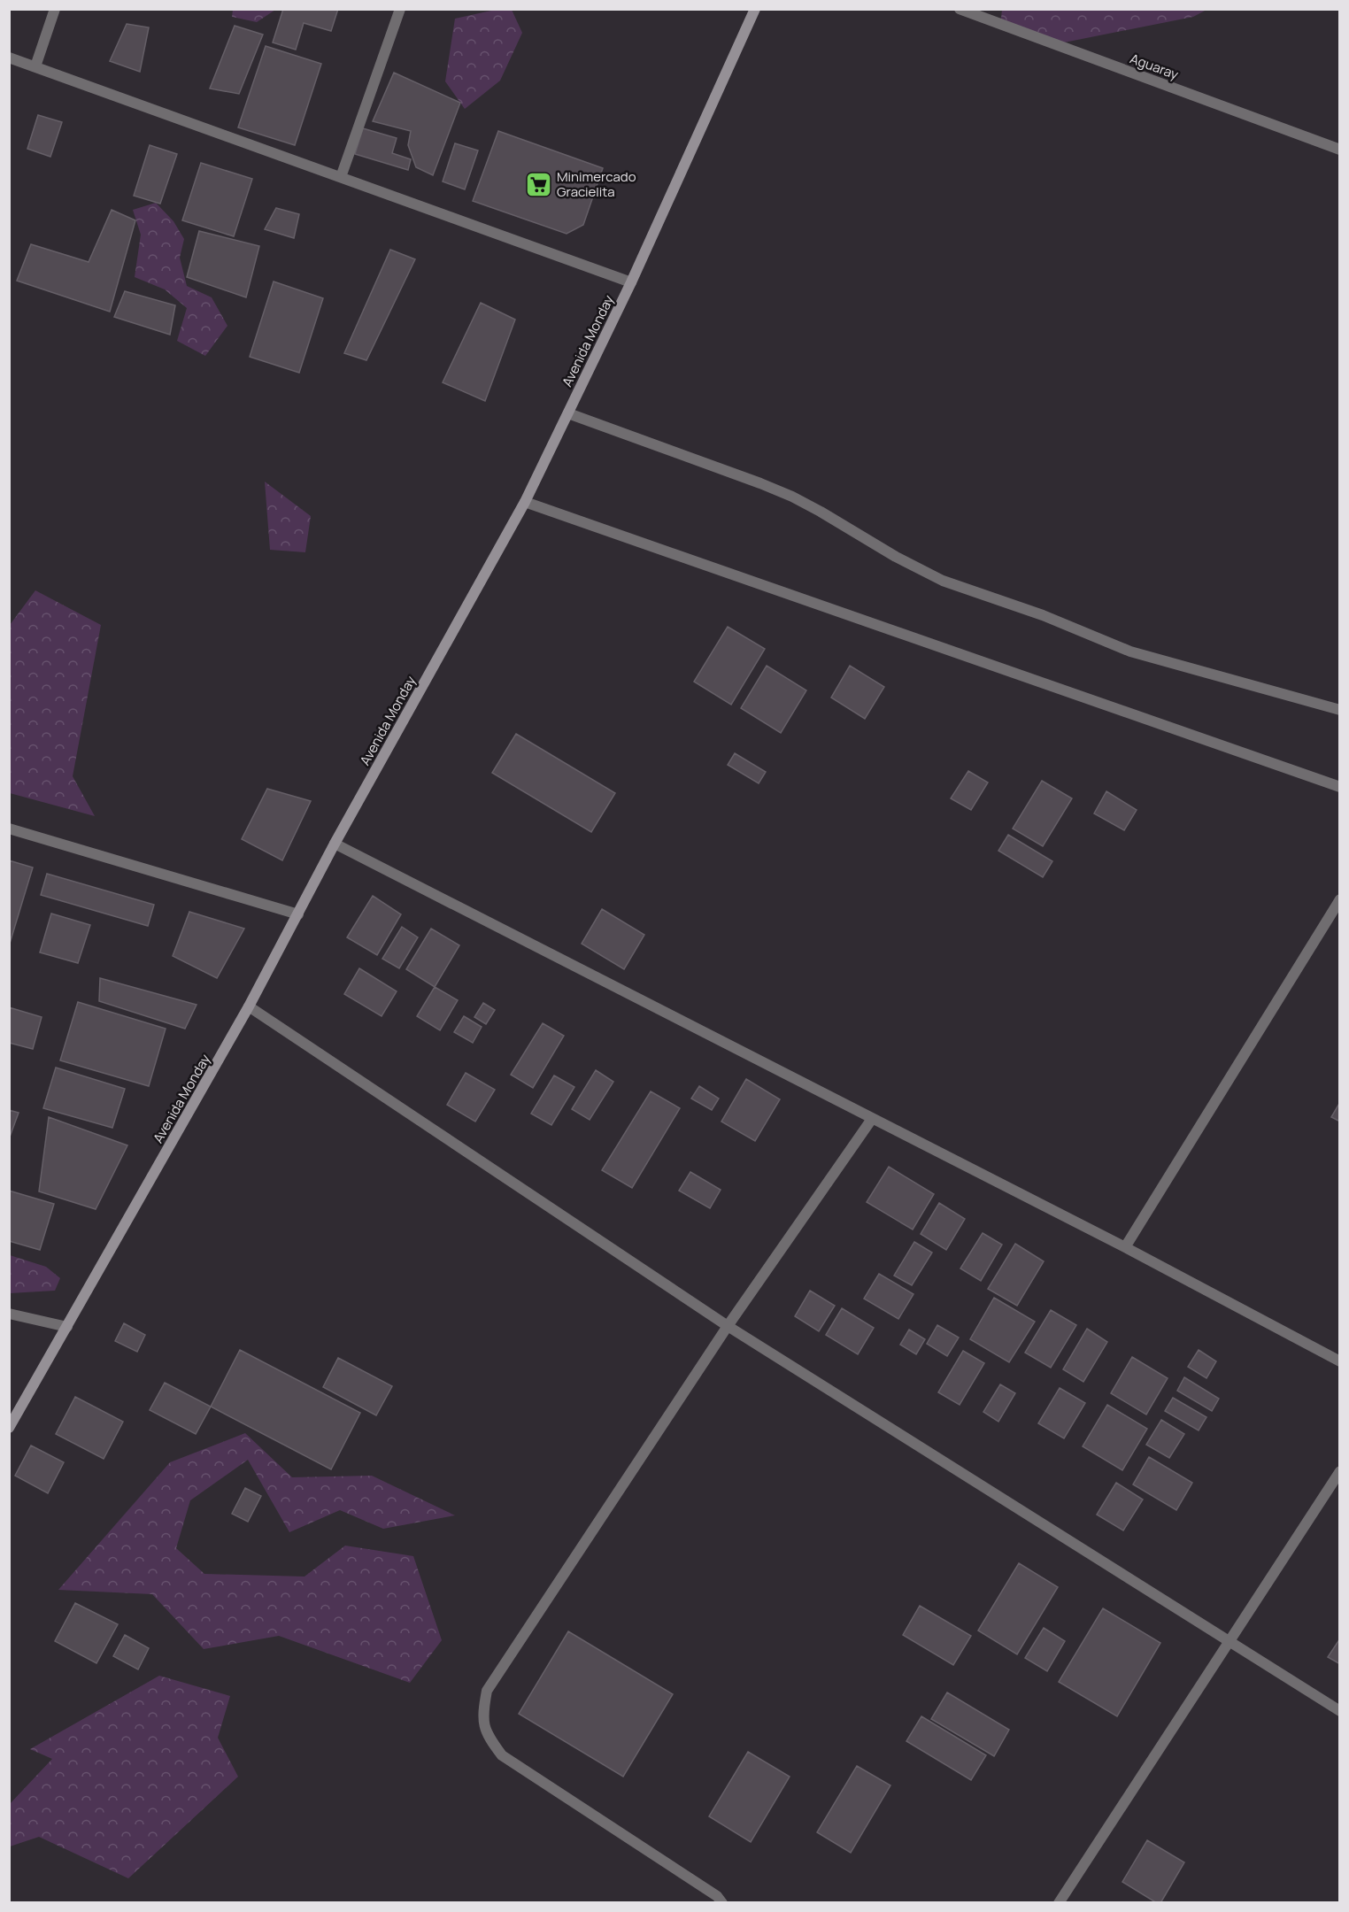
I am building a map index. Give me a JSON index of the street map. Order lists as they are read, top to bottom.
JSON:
{
  "streets": {
    "main road": ["Avenida Monday"],
    "street": ["Aguaray"]
  },
  "places": {
    "supermarket": ["Minimercado Gracielita"]
  }
}
